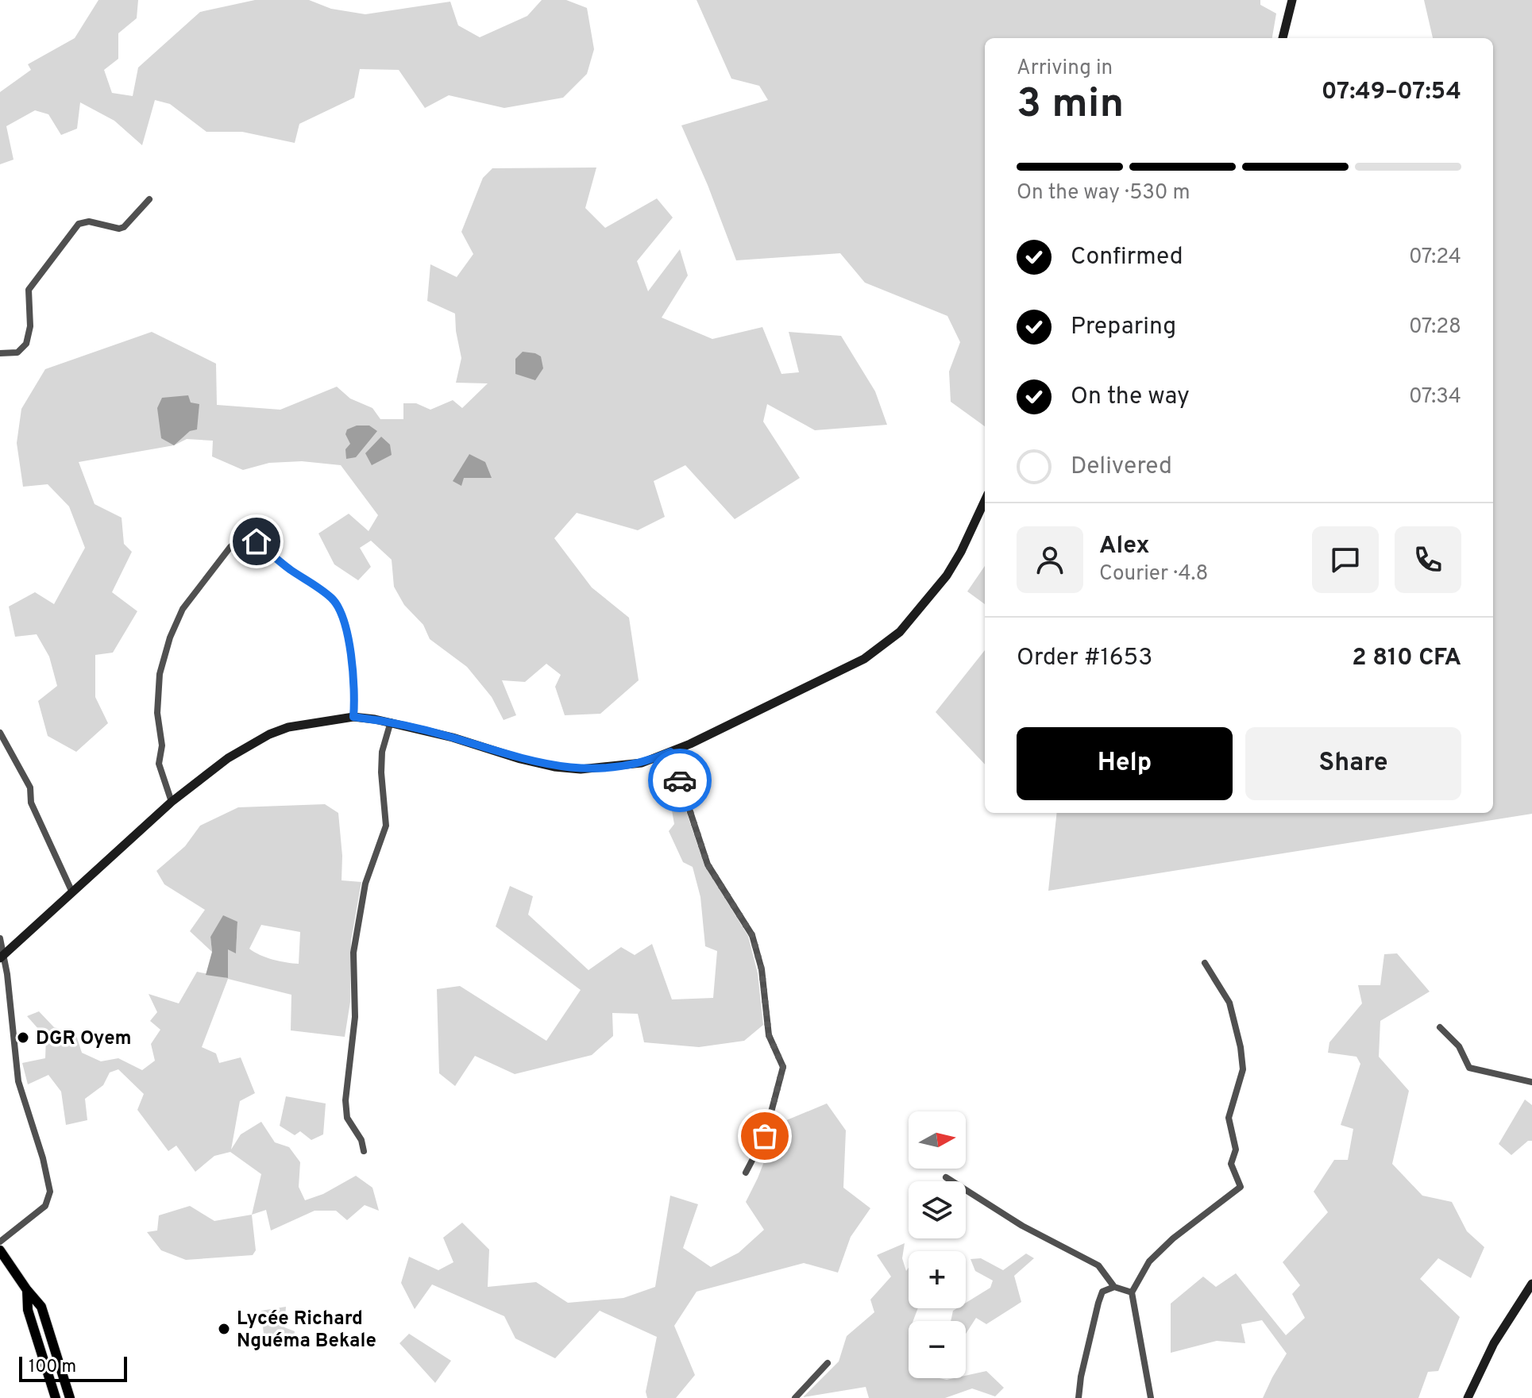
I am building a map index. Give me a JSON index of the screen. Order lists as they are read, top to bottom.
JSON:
{
  "places": ["DGR Oyem", "Lycée Richard Nguéma Bekale"],
  "scale_bar": "100 m",
  "north": "right",
  "page": {
    "heading": ["3 min", "Arriving in", "07:49–07:54"],
    "panel": [
      "Alex",
      "Courier · 4.8",
      "Order #1653",
      "2 810 CFA"
    ],
    "bar": "On the way · 530 m",
    "list": [
      ["Confirmed", "07:24"],
      ["Preparing", "07:28"],
      ["On the way", "07:34"],
      "Delivered"
    ],
    "buttons": ["Help", "Share"],
    "map_buttons": ["+", "−"],
    "scale": "100 m"
  }
}
